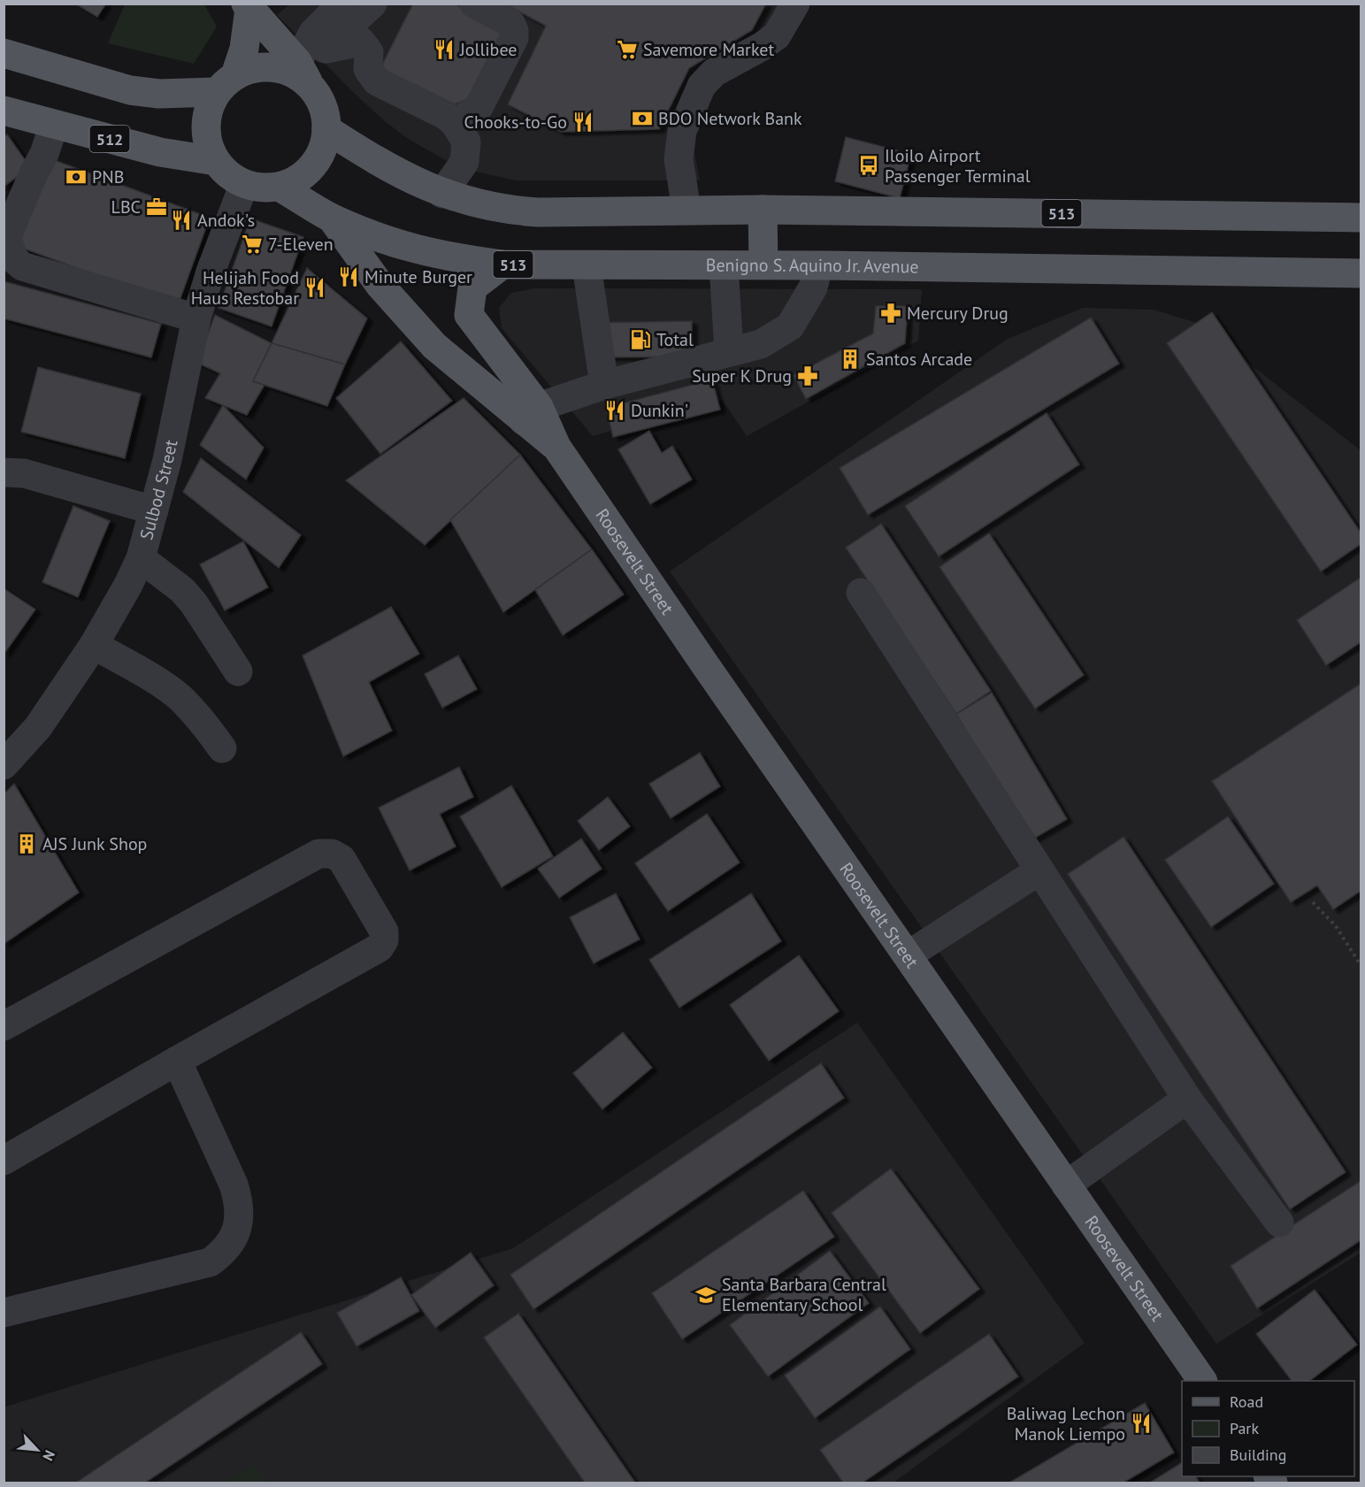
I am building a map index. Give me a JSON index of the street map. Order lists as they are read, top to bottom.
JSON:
{
  "streets": {
    "main road": [
      "512",
      "513",
      "Benigno S. Aquino Jr. Avenue",
      "Roosevelt Street"
    ],
    "street": ["Sulbod Street"]
  },
  "crossings": [
    ["512", "513"],
    ["512", "Benigno S. Aquino Jr. Avenue"],
    ["512", "Sulbod Street"],
    ["513", "Benigno S. Aquino Jr. Avenue"],
    ["513", "Sulbod Street"],
    ["Benigno S. Aquino Jr. Avenue", "Sulbod Street"],
    ["Benigno S. Aquino Jr. Avenue", "Roosevelt Street"]
  ],
  "places": {
    "restaurant": [
      "Jollibee",
      "Chooks-to-Go",
      "Andok's",
      "Minute Burger",
      "Helijah Food Haus Restobar",
      "Dunkin'",
      "Baliwag Lechon Manok Liempo"
    ],
    "supermarket": ["Savemore Market", "7-Eleven"],
    "bank": ["BDO Network Bank", "PNB"],
    "bus stop": ["Iloilo Airport Passenger Terminal"],
    "office": ["LBC"],
    "pharmacy": ["Mercury Drug", "Super K Drug"],
    "fuel station": ["Total"],
    "building": ["Santos Arcade", "AJS Junk Shop"],
    "school or university": ["Santa Barbara Central Elementary School"]
  },
  "legend": ["Road", "Park", "Building"],
  "north": "bottom right"
}
